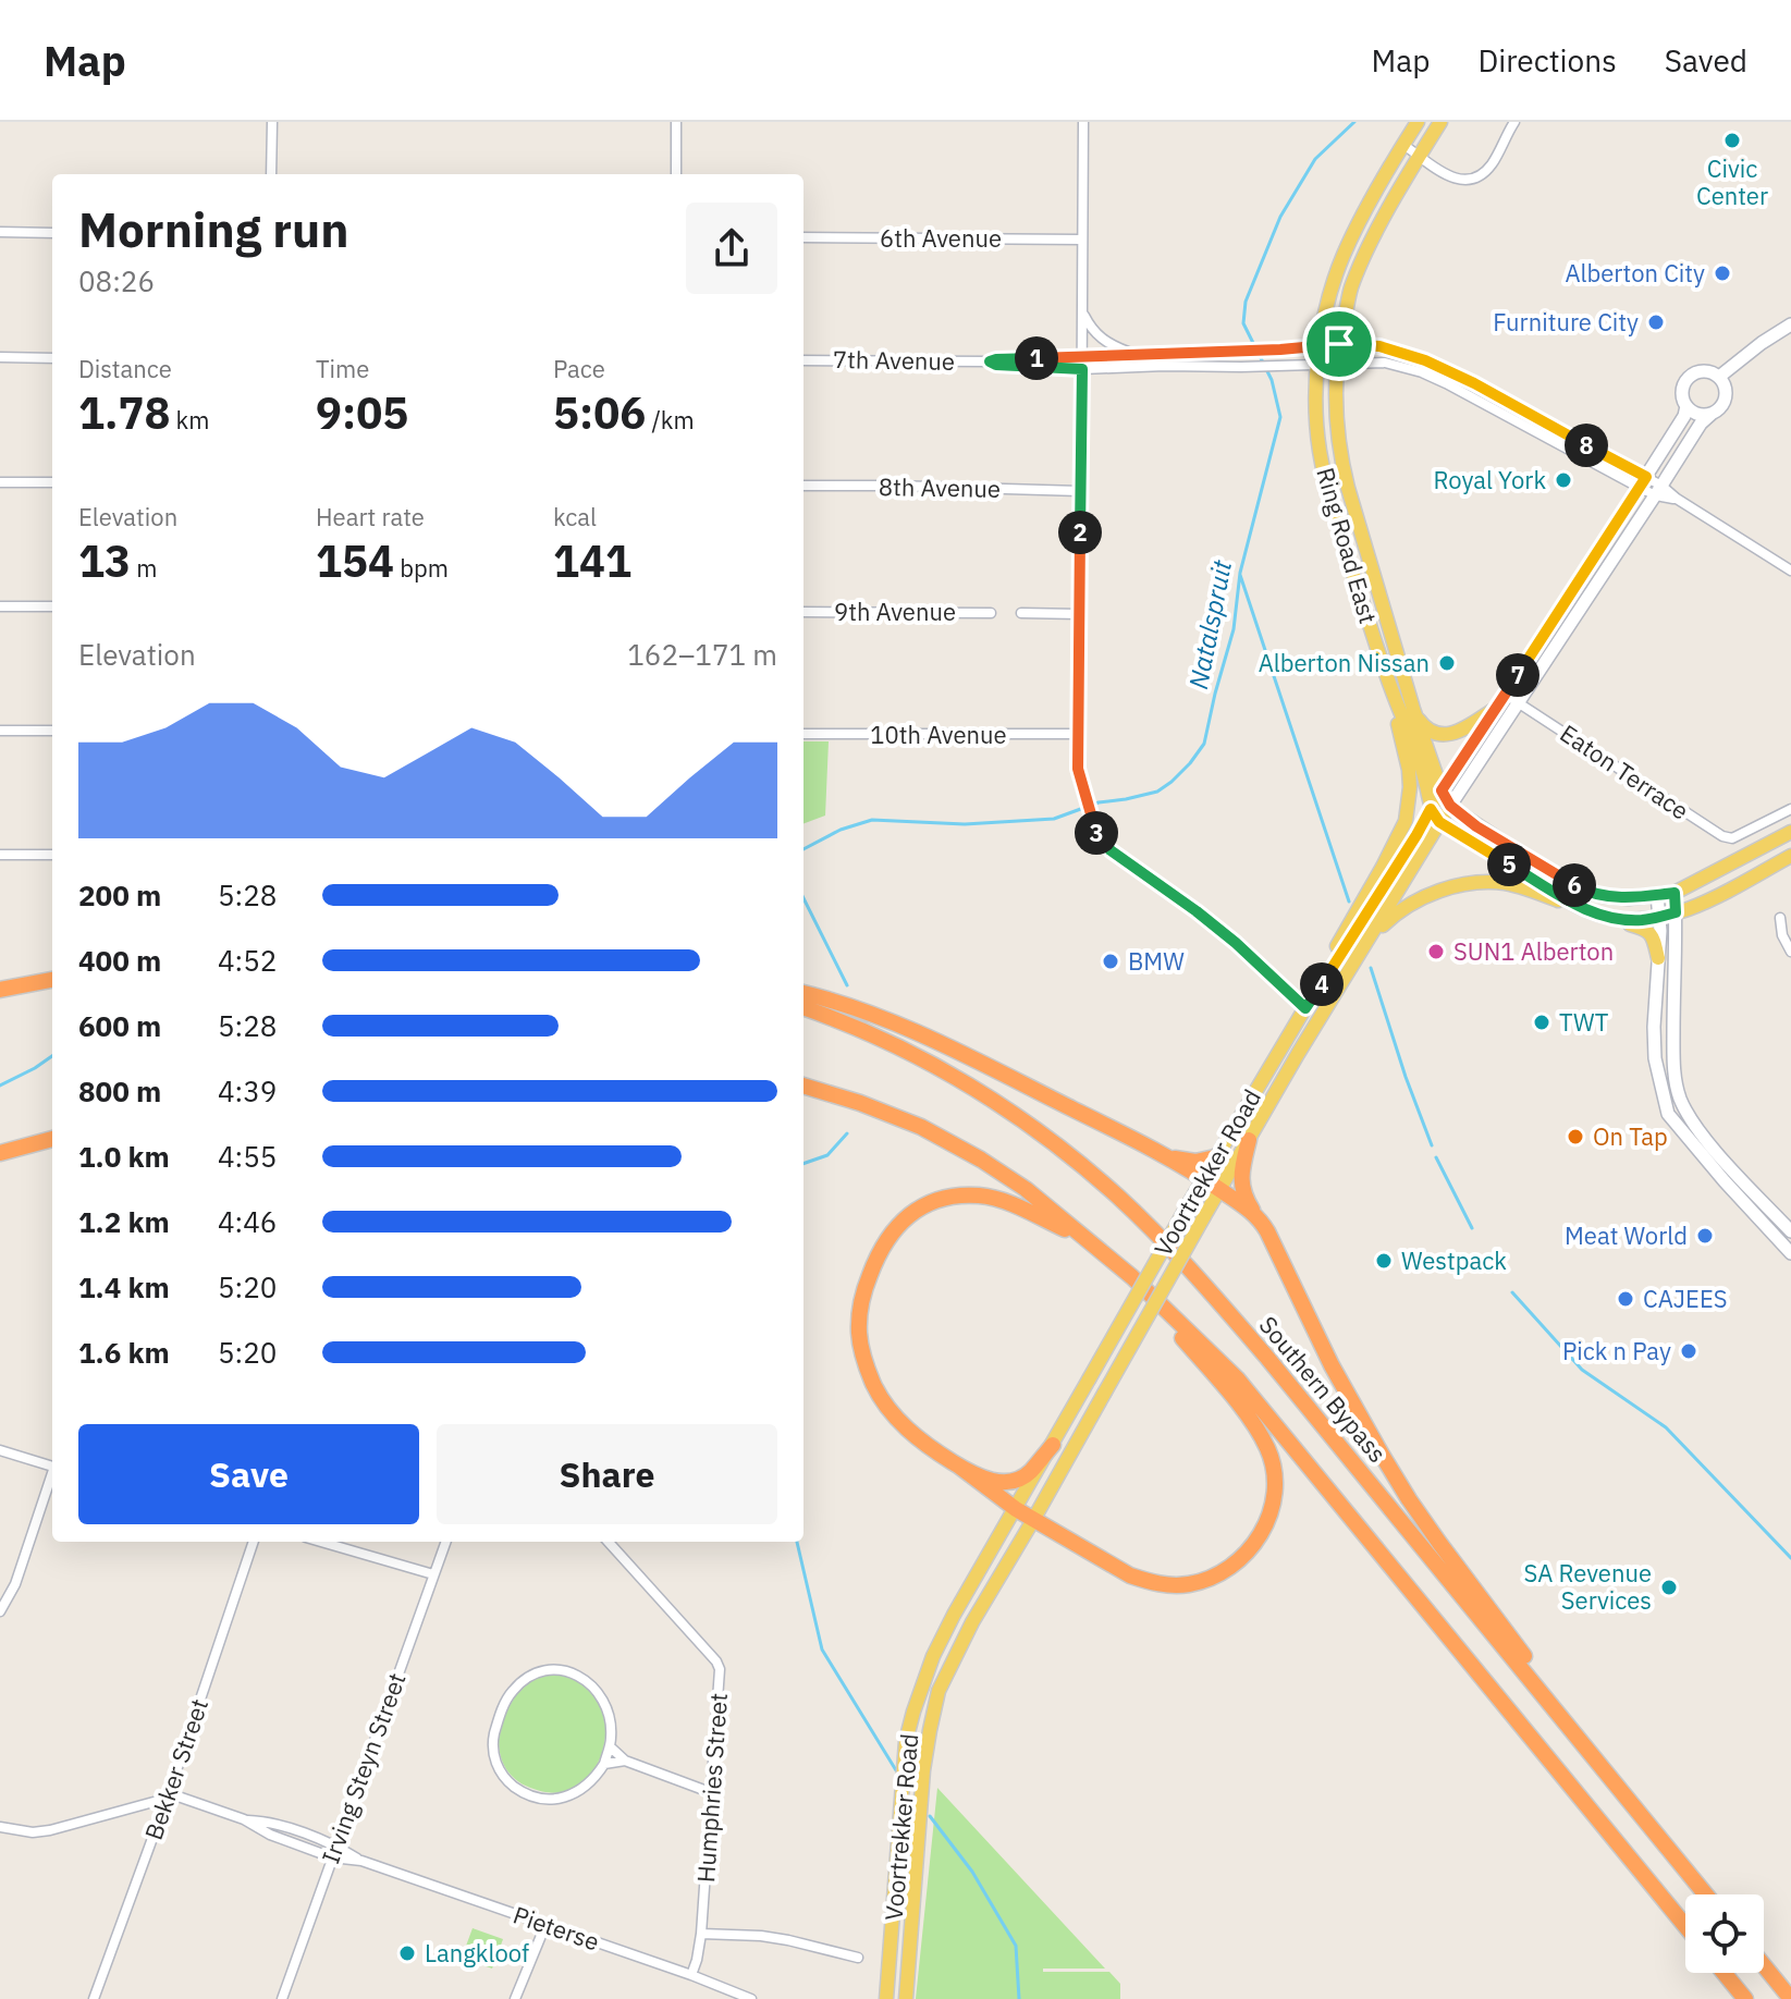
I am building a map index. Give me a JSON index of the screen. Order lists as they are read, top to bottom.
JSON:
{
  "streets": {
    "highway": ["Southern Bypass"],
    "main road": ["Ring Road East", "Voortrekker Road"],
    "street": [
      "6th Avenue",
      "7th Avenue",
      "8th Avenue",
      "9th Avenue",
      "10th Avenue",
      "Eaton Terrace",
      "Irving Steyn Street",
      "Bekker Street",
      "Humphries Street",
      "Pieterse"
    ]
  },
  "crossings": [
    ["7th Avenue", "Ring Road East"],
    ["7th Avenue", "Voortrekker Road"],
    ["Ring Road East", "Voortrekker Road"],
    ["Eaton Terrace", "Voortrekker Road"],
    ["Irving Steyn Street", "Pieterse"],
    ["Bekker Street", "Pieterse"],
    ["Humphries Street", "Pieterse"]
  ],
  "water": ["Natalspruit"],
  "places": [
    "Civic Center",
    "Alberton City",
    "Furniture City",
    "Royal York",
    "Alberton Nissan",
    "SUN1 Alberton",
    "BMW",
    "TWT",
    "On Tap",
    "Meat World",
    "Westpack",
    "CAJEES",
    "Pick n Pay",
    "SA Revenue Services",
    "Langkloof"
  ],
  "page": {
    "header": "Map",
    "nav": ["Map", "Directions", "Saved"],
    "heading": ["Morning run", "08:26"],
    "stats": [
      ["Distance", "1.78 km"],
      ["Time", "9:05"],
      ["Pace", "5:06 /km"],
      ["Elevation", "13 m"],
      ["Heart rate", "154 bpm"],
      ["kcal", "141"]
    ],
    "pins": [
      "1",
      "8",
      "2",
      "7",
      "3",
      "5",
      "6",
      "4"
    ],
    "chart": ["Elevation", "162–171 m"],
    "list": [
      {
        "name": "200 m",
        "note": "5:28"
      },
      {
        "name": "400 m",
        "note": "4:52"
      },
      {
        "name": "600 m",
        "note": "5:28"
      },
      {
        "name": "800 m",
        "note": "4:39"
      },
      {
        "name": "1.0 km",
        "note": "4:55"
      },
      {
        "name": "1.2 km",
        "note": "4:46"
      },
      {
        "name": "1.4 km",
        "note": "5:20"
      },
      {
        "name": "1.6 km",
        "note": "5:20"
      }
    ],
    "buttons": ["Save", "Share"]
  }
}
